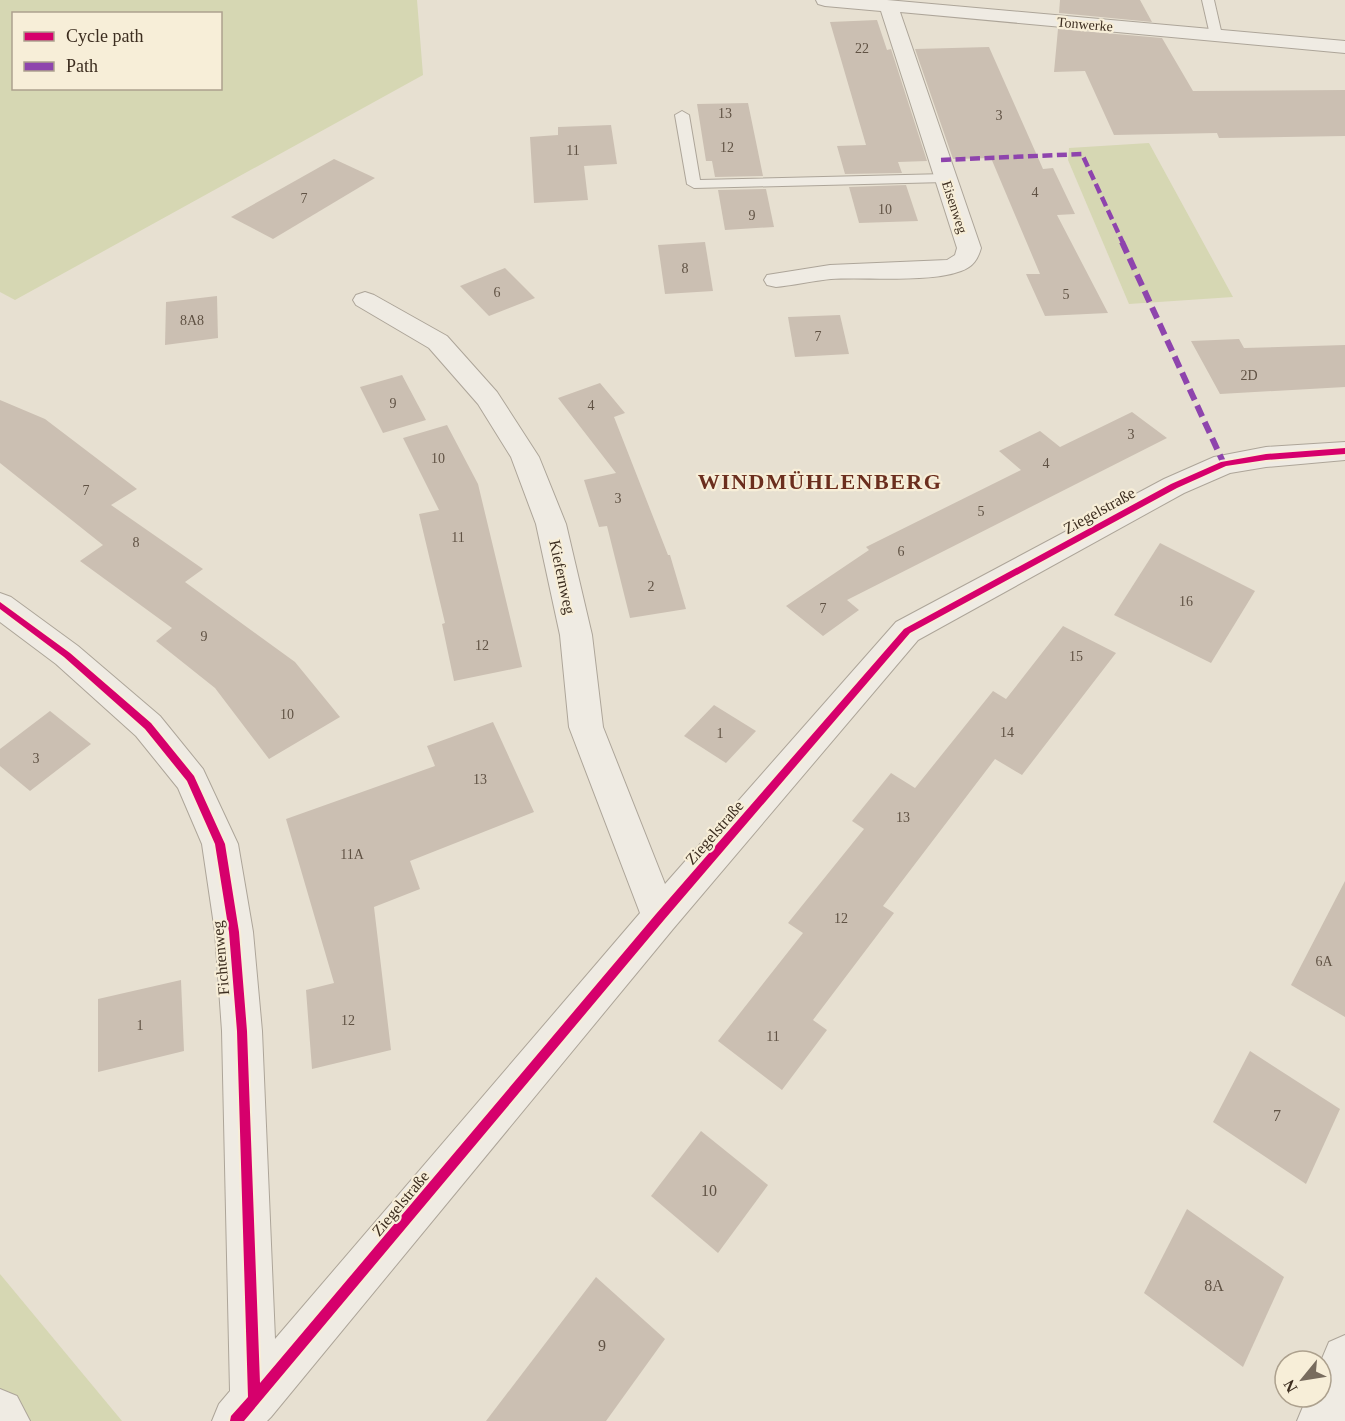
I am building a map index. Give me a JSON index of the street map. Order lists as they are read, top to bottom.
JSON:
{
  "streets": {
    "street": [
      "Tonwerke",
      "Eisenweg",
      "Ziegelstraße",
      "Kiefernweg",
      "Fichtenweg"
    ]
  },
  "crossings": [
    ["Tonwerke", "Eisenweg"],
    ["Ziegelstraße", "Kiefernweg"],
    ["Ziegelstraße", "Fichtenweg"]
  ],
  "districts": ["WINDMÜHLENBERG"],
  "house_numbers": [
    "22",
    "13",
    "3",
    "12",
    "11",
    "4",
    "7",
    "10",
    "9",
    "8",
    "6",
    "5",
    "8A8",
    "7",
    "2D",
    "9",
    "4",
    "3",
    "10",
    "4",
    "7",
    "3",
    "5",
    "11",
    "8",
    "6",
    "2",
    "16",
    "7",
    "9",
    "12",
    "15",
    "10",
    "14",
    "1",
    "3",
    "13",
    "13",
    "11A",
    "12",
    "6A",
    "12",
    "1",
    "11",
    "7",
    "10",
    "8A",
    "9"
  ],
  "legend": ["Cycle path", "Path"],
  "north": "bottom left"
}
